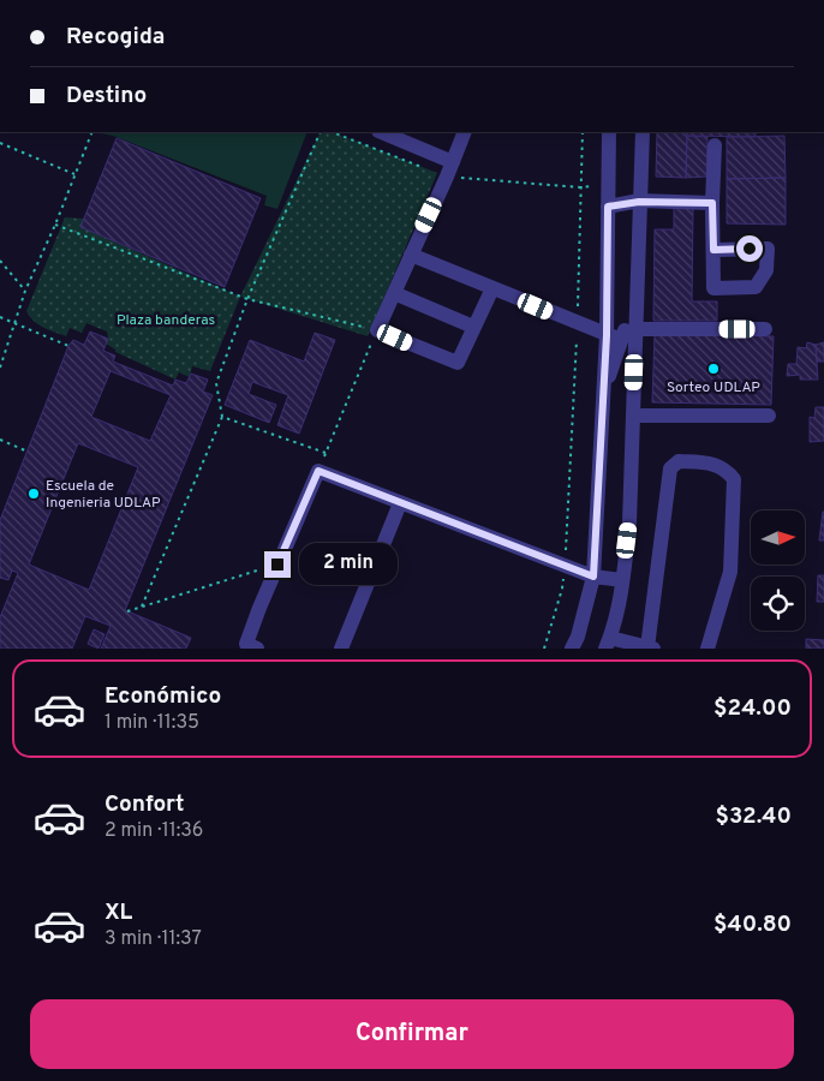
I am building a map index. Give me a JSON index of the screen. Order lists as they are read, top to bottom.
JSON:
{
  "parks": ["Plaza banderas"],
  "places": ["Sorteo UDLAP", "Escuela de Ingenieria UDLAP"],
  "north": "right",
  "page": {
    "banner": ["Recogida", "Destino"],
    "bubble": "2 min",
    "list": [
      {
        "name": "Económico",
        "note": "1 min · 11:35",
        "value": "$24.00"
      },
      {
        "name": "Confort",
        "note": "2 min · 11:36",
        "value": "$32.40"
      },
      {
        "name": "XL",
        "note": "3 min · 11:37",
        "value": "$40.80"
      }
    ],
    "buttons": "Confirmar"
  }
}
